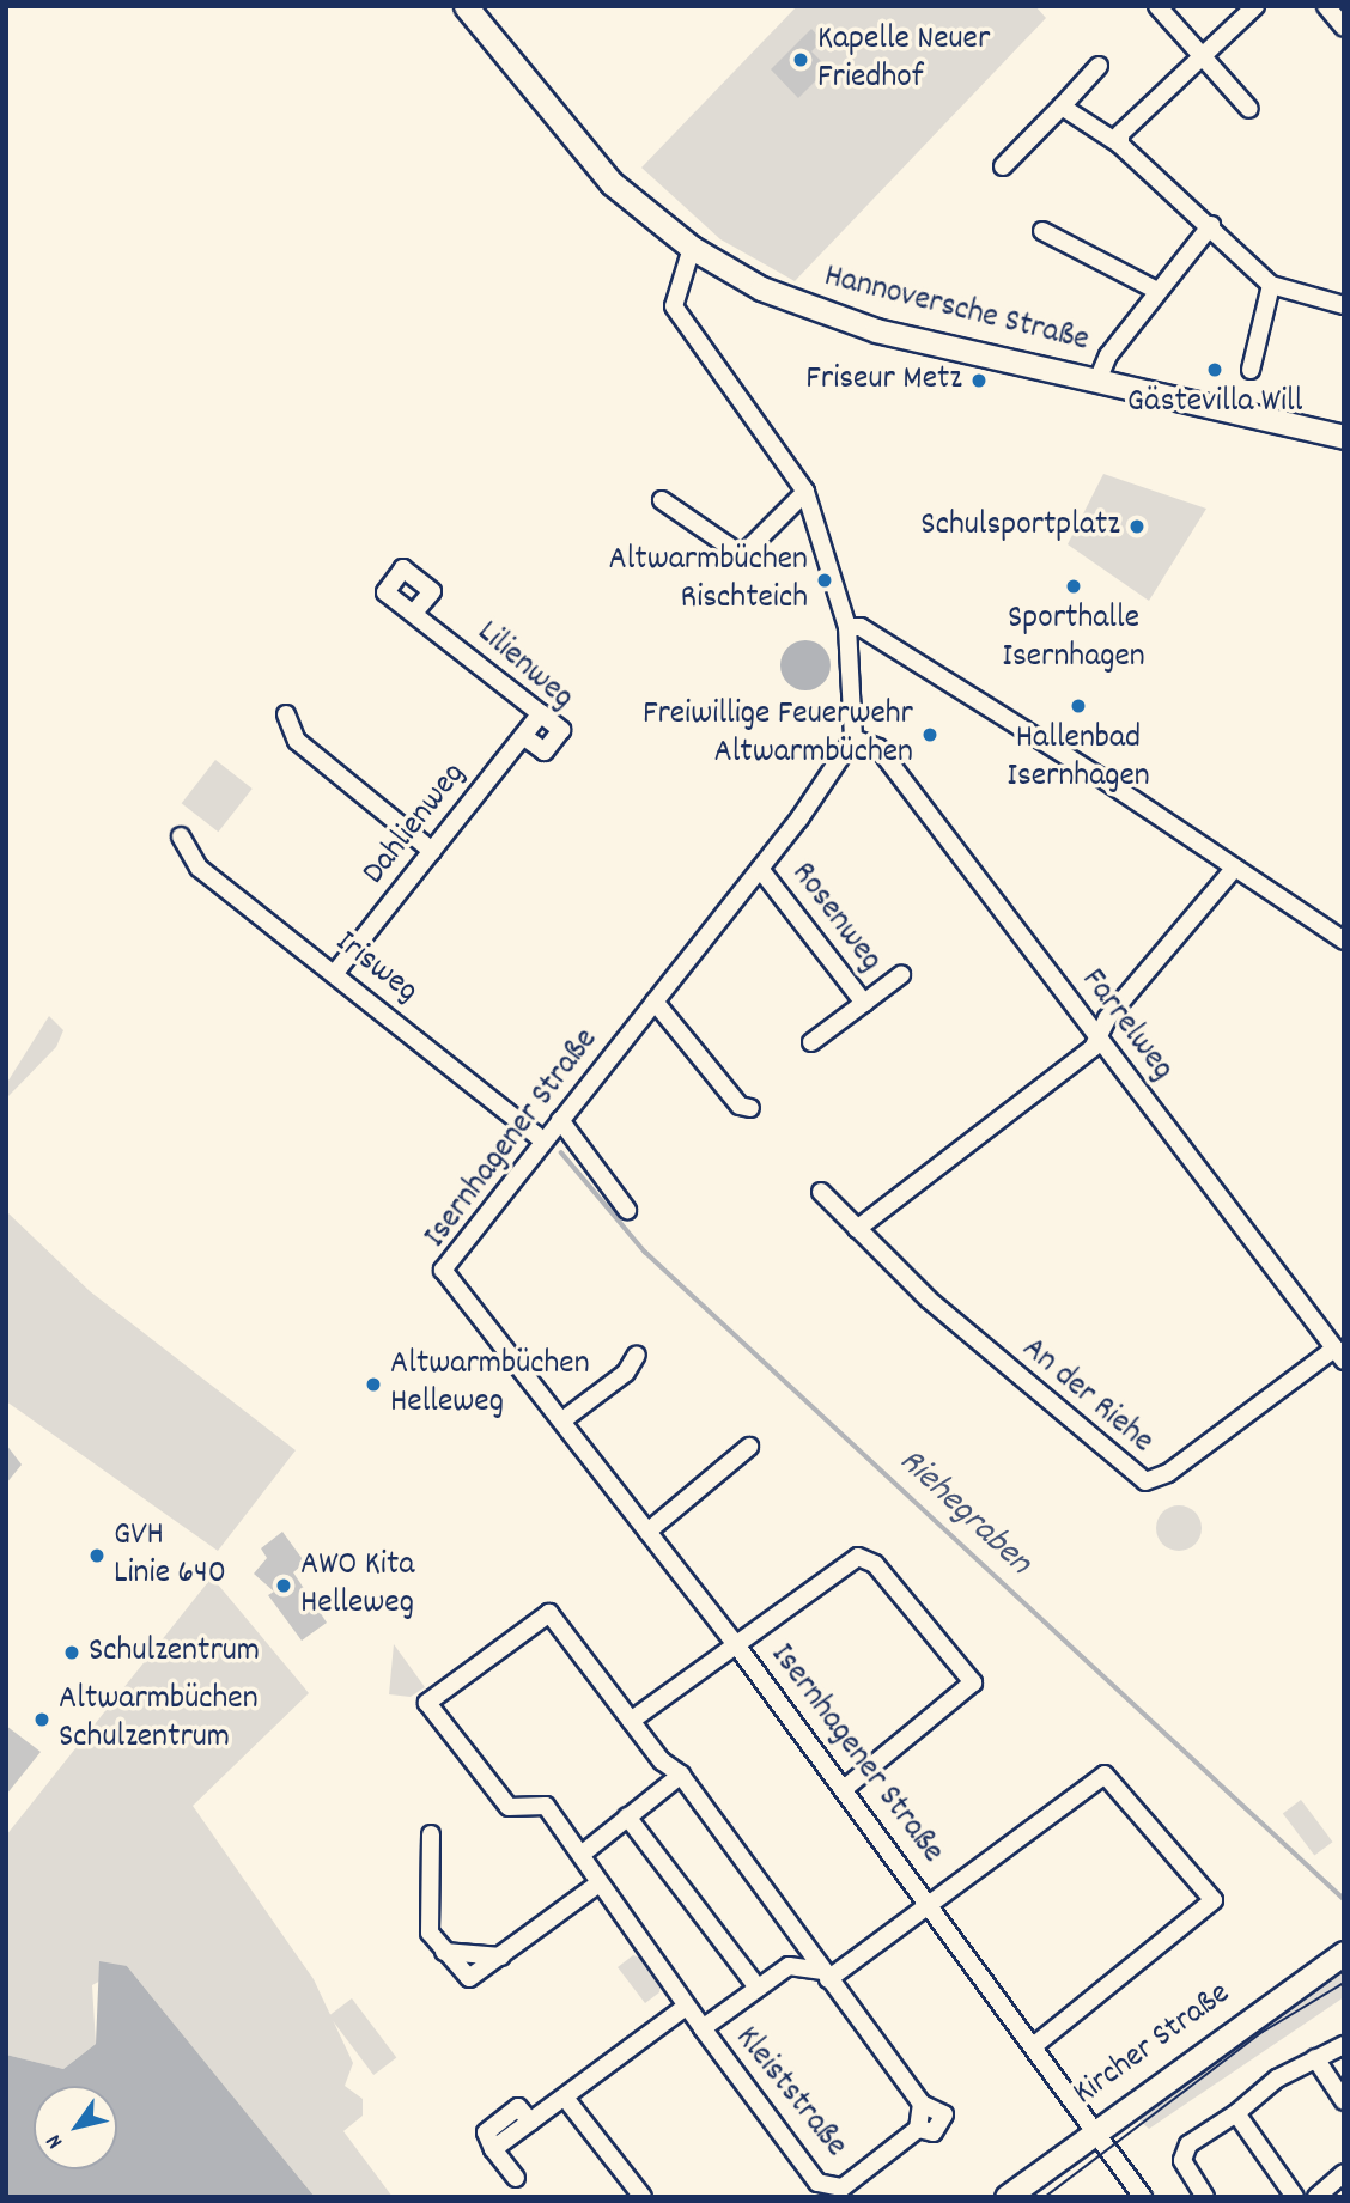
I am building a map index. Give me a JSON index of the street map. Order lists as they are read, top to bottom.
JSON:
{
  "streets": {
    "main road": ["Hannoversche Straße", "Kircher Straße"],
    "street": [
      "Lilienweg",
      "Dahlienweg",
      "Rosenweg",
      "Irisweg",
      "Farrelweg",
      "Isernhagener Straße",
      "An der Riehe",
      "Kleiststraße"
    ]
  },
  "crossings": [
    ["Lilienweg", "Dahlienweg"],
    ["Dahlienweg", "Irisweg"],
    ["Rosenweg", "Isernhagener Straße"],
    ["Irisweg", "Isernhagener Straße"],
    ["Farrelweg", "Isernhagener Straße"],
    ["Farrelweg", "An der Riehe"],
    ["Isernhagener Straße", "Kircher Straße"]
  ],
  "water": ["Riehegraben"],
  "places": [
    "Kapelle Neuer Friedhof",
    "Gästevilla Will",
    "Friseur Metz",
    "Schulsportplatz",
    "Altwarmbüchen Rischteich",
    "Sporthalle Isernhagen",
    "Hallenbad Isernhagen",
    "Freiwillige Feuerwehr Altwarmbüchen",
    "Altwarmbüchen Helleweg",
    "GVH Linie 640",
    "AWO Kita Helleweg",
    "Schulzentrum",
    "Altwarmbüchen Schulzentrum"
  ],
  "north": "bottom left"
}
